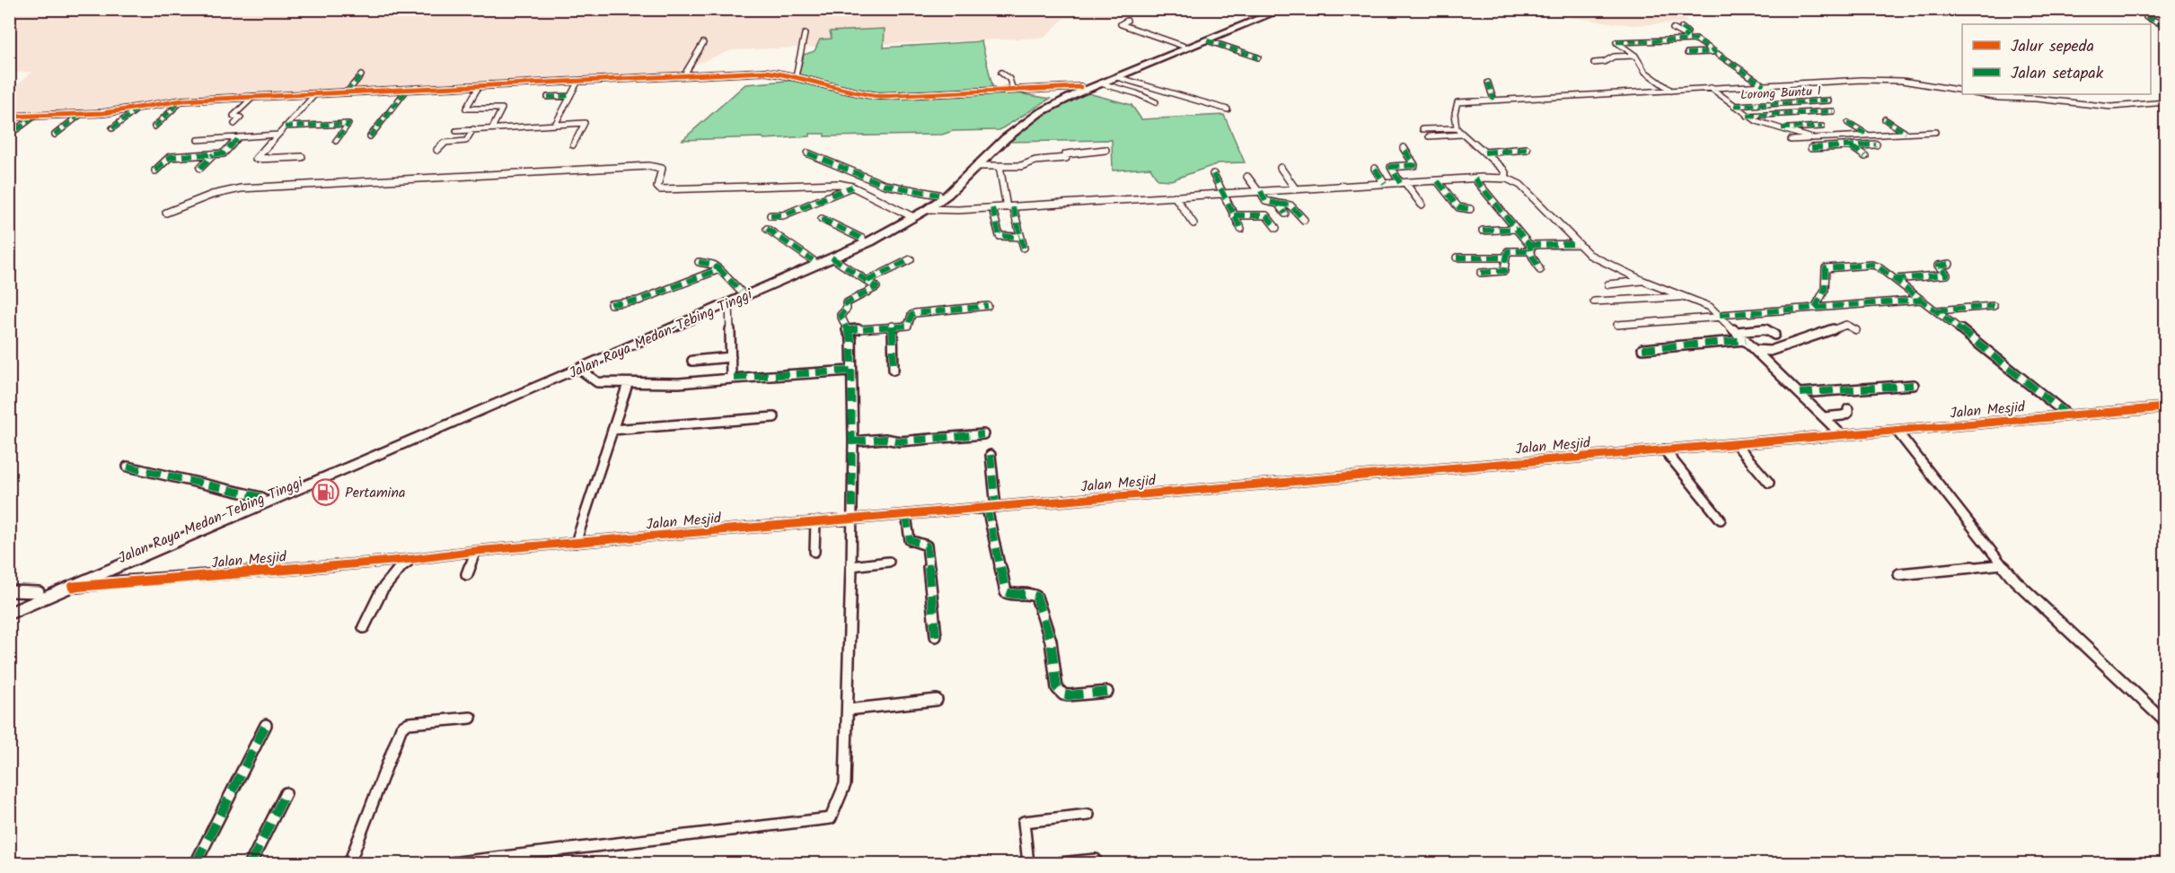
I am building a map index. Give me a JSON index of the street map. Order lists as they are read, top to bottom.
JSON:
{
  "streets": {
    "highway": ["Jalan Raya Medan-Tebing Tinggi"],
    "street": ["Lorong Buntu 1", "Jalan Mesjid"]
  },
  "crossings": [
    ["Jalan Raya Medan-Tebing Tinggi", "Jalan Mesjid"]
  ],
  "places": {
    "fuel station": ["Pertamina"]
  },
  "legend": ["Jalur sepeda", "Jalan setapak"]
}
